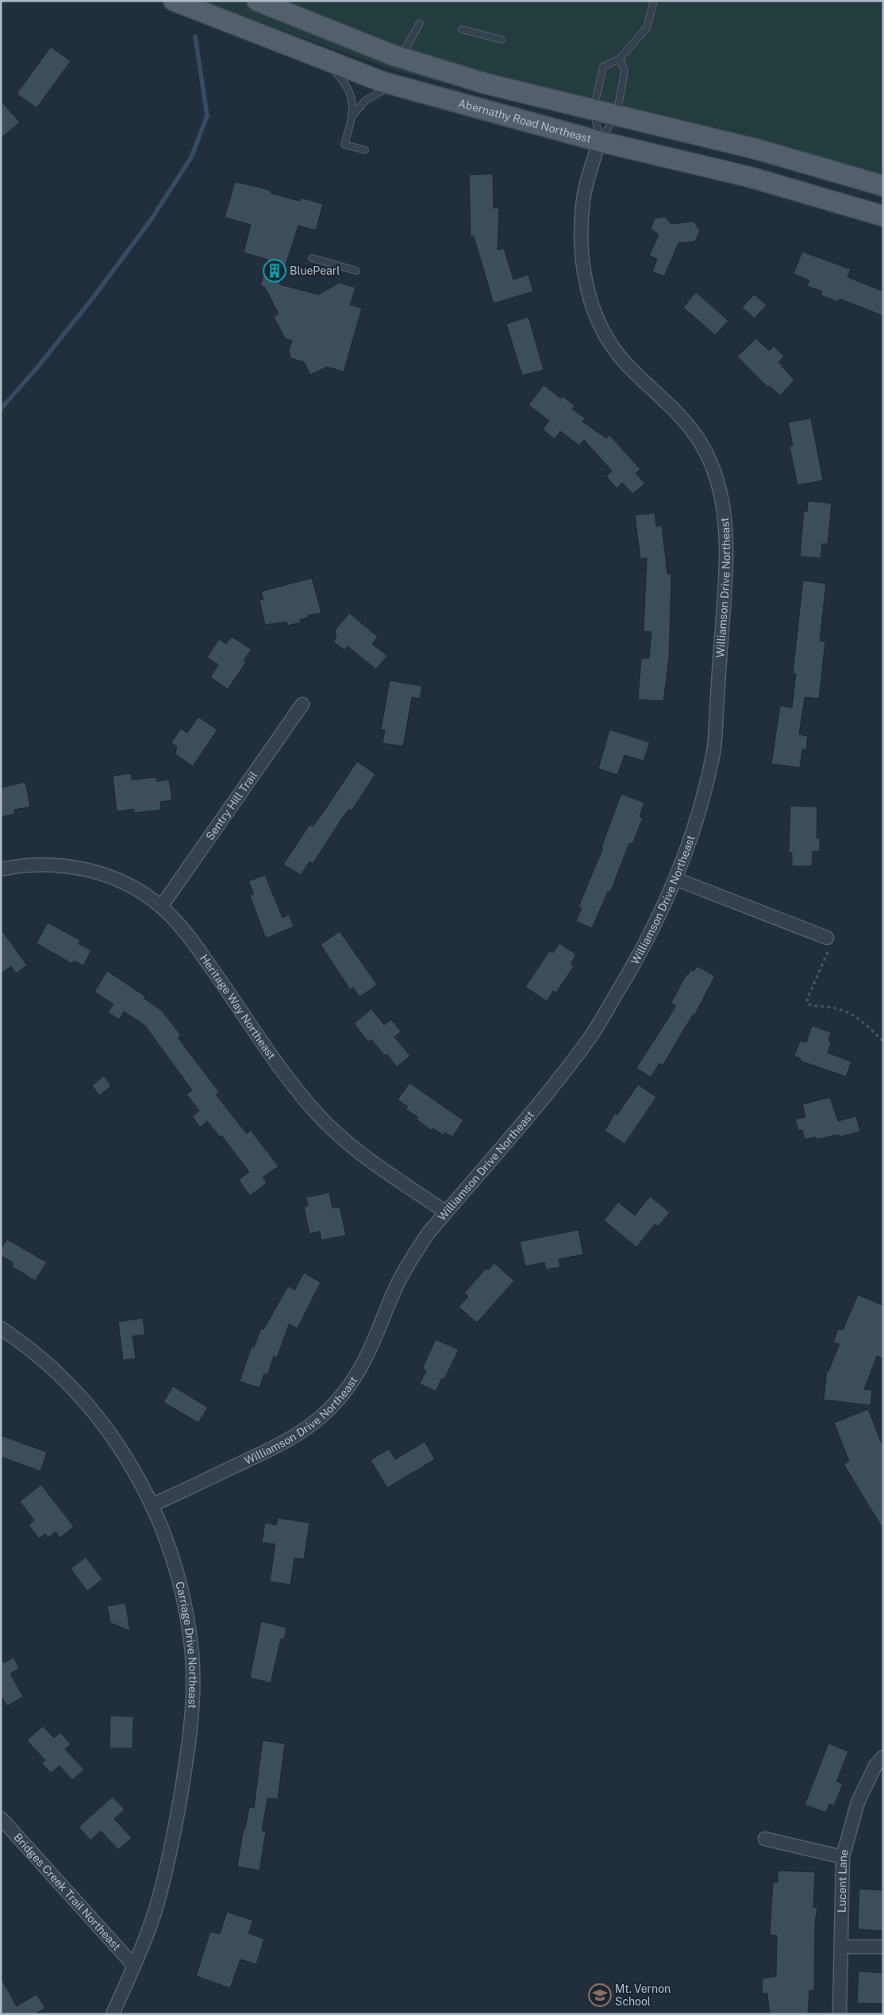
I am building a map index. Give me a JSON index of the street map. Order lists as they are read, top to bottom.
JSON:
{
  "streets": {
    "main road": ["Abernathy Road Northeast"],
    "street": [
      "Williamson Drive Northeast",
      "Sentry Hill Trail",
      "Heritage Way Northeast",
      "Carriage Drive Northeast",
      "Lucent Lane",
      "Bridges Creek Trail Northeast"
    ]
  },
  "crossings": [
    ["Abernathy Road Northeast", "Williamson Drive Northeast"],
    ["Williamson Drive Northeast", "Heritage Way Northeast"],
    ["Williamson Drive Northeast", "Carriage Drive Northeast"],
    ["Sentry Hill Trail", "Heritage Way Northeast"],
    ["Carriage Drive Northeast", "Bridges Creek Trail Northeast"]
  ],
  "places": {
    "building": ["BluePearl"],
    "school or university": ["Mt. Vernon School"]
  }
}
